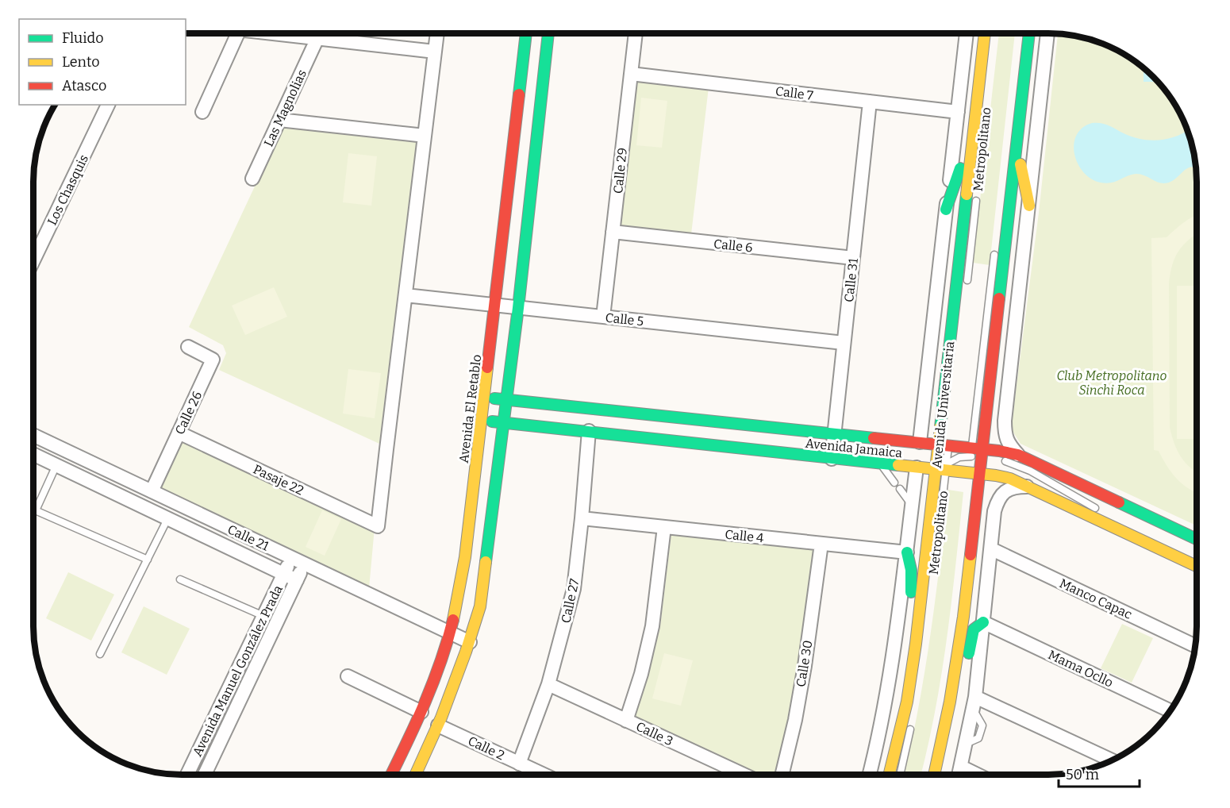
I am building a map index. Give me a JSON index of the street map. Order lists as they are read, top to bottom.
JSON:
{
  "streets": {
    "main road": ["Avenida Universitaria", "Avenida El Retablo", "Avenida Jamaica"],
    "street": [
      "Calle 7",
      "Las Magnolias",
      "Calle 29",
      "Los Chasquis",
      "Calle 6",
      "Calle 31",
      "Calle 5",
      "Calle 26",
      "Pasaje 22",
      "Calle 4",
      "Calle 21",
      "Manco Capac",
      "Calle 27",
      "Calle 30",
      "Mama Ocllo",
      "Avenida Manuel González Prada",
      "Calle 3",
      "Calle 2"
    ],
    "lane": ["Metropolitano"]
  },
  "crossings": [
    ["Calle 7", "Calle 29"],
    ["Calle 7", "Calle 31"],
    ["Calle 7", "Avenida Universitaria"],
    ["Metropolitano", "Avenida Universitaria"],
    ["Metropolitano", "Avenida Jamaica"],
    ["Calle 29", "Calle 6"],
    ["Calle 29", "Calle 5"],
    ["Calle 6", "Calle 31"],
    ["Calle 31", "Calle 5"],
    ["Calle 31", "Avenida Jamaica"],
    ["Calle 5", "Avenida El Retablo"],
    ["Calle 5", "Pasaje 22"],
    ["Avenida Universitaria", "Avenida Jamaica"],
    ["Avenida Universitaria", "Calle 4"],
    ["Avenida El Retablo", "Avenida Jamaica"],
    ["Avenida El Retablo", "Calle 21"],
    ["Calle 26", "Pasaje 22"],
    ["Calle 26", "Calle 21"],
    ["Avenida Jamaica", "Calle 27"],
    ["Calle 4", "Calle 27"],
    ["Calle 4", "Calle 30"],
    ["Calle 21", "Avenida Manuel González Prada"],
    ["Calle 27", "Calle 3"],
    ["Calle 27", "Calle 2"]
  ],
  "parks": ["Club Metropolitano Sinchi Roca"],
  "legend": ["Fluido", "Lento", "Atasco"],
  "scale_bar": "50 m"
}
